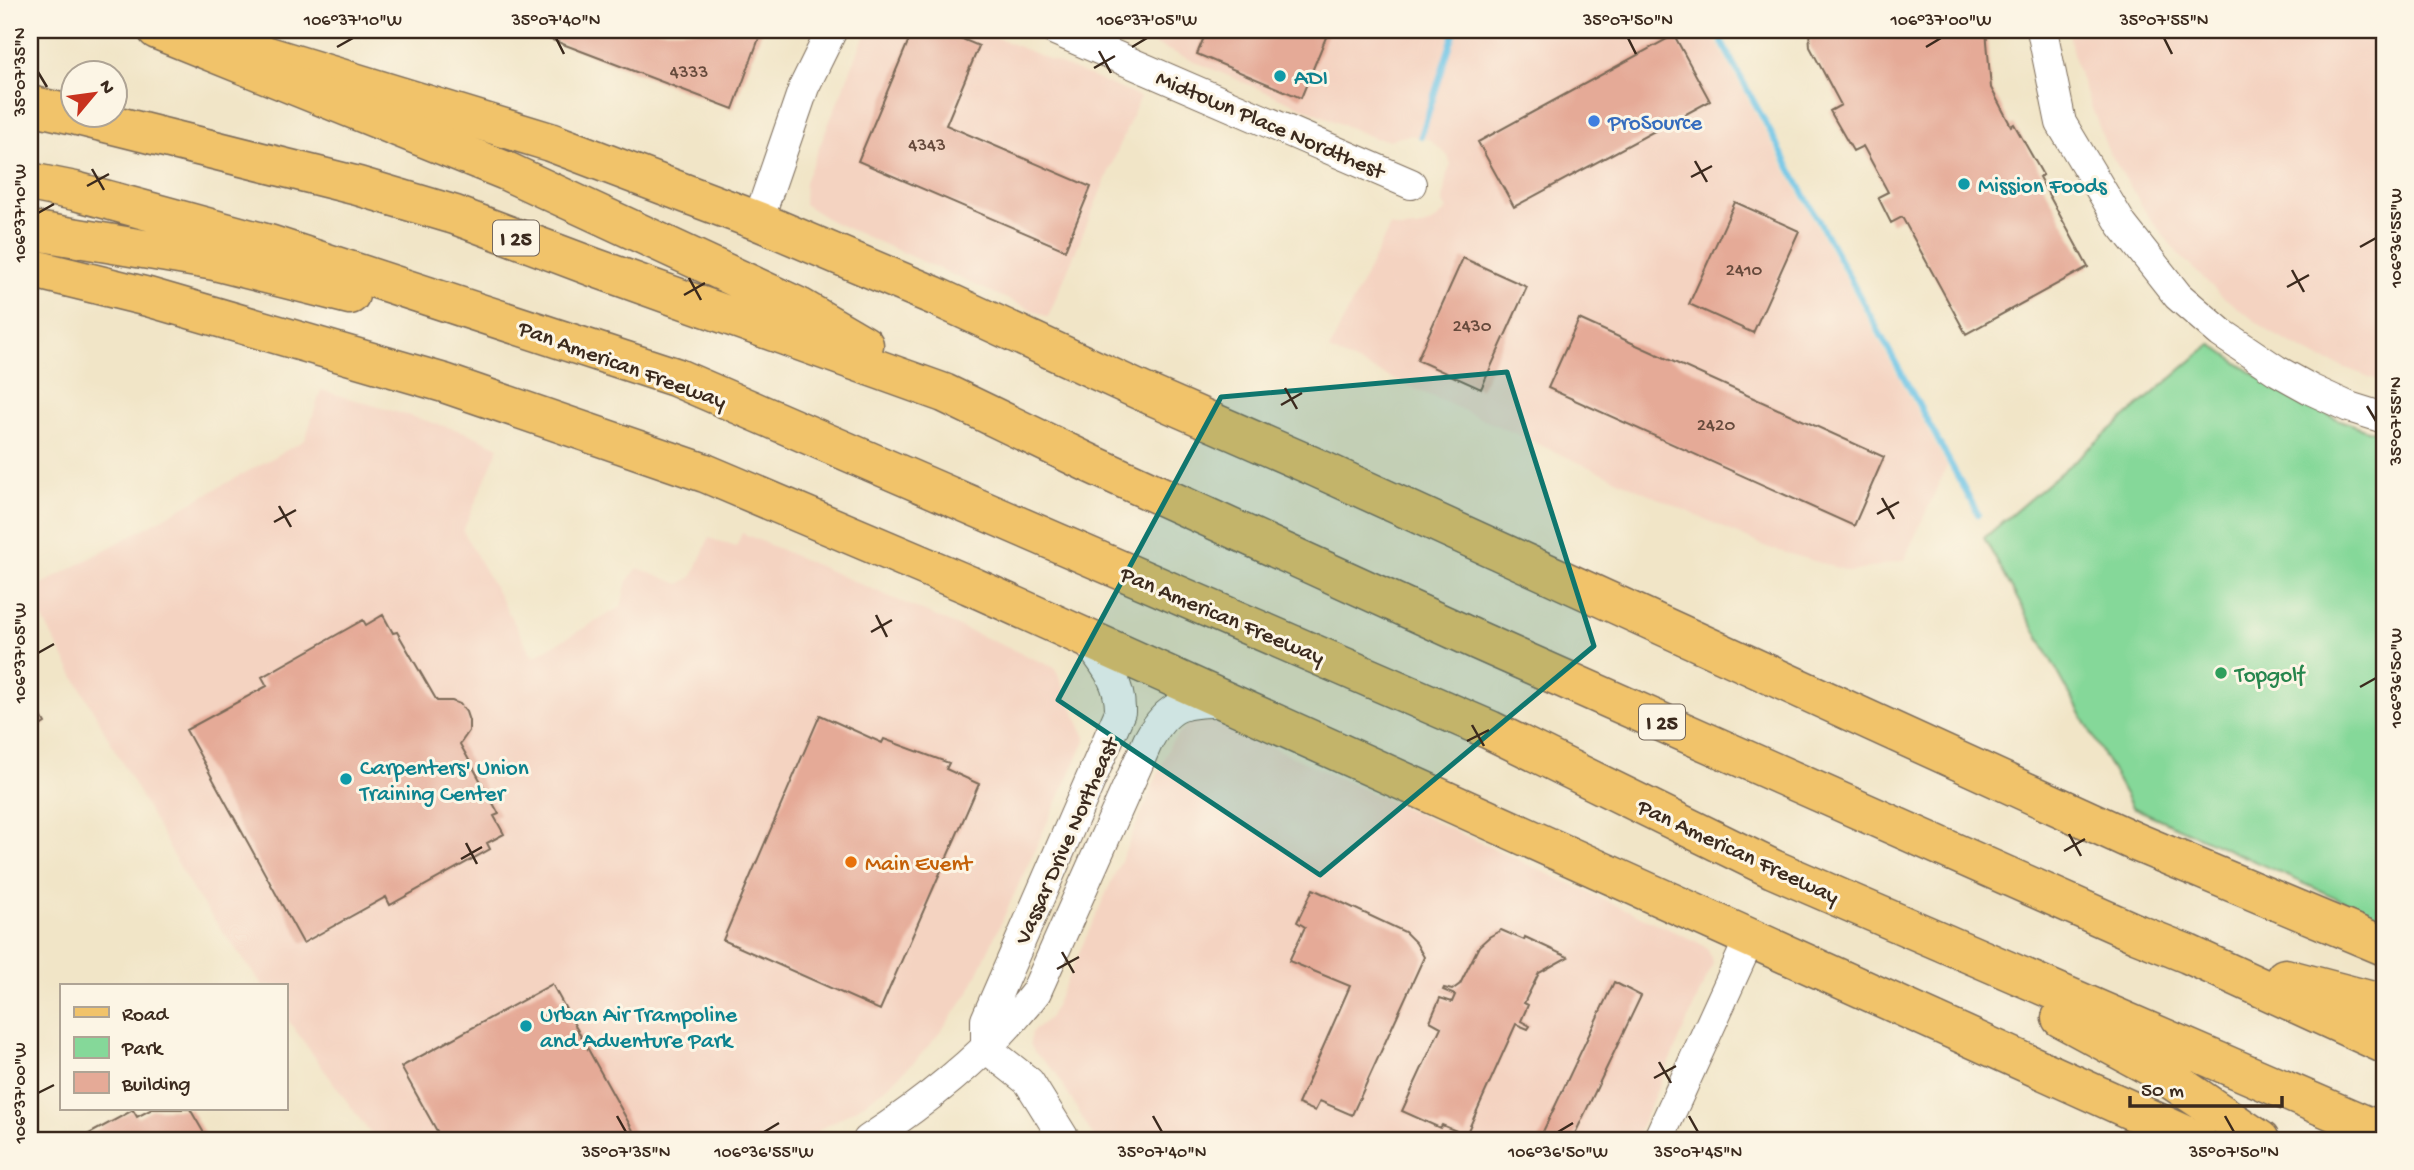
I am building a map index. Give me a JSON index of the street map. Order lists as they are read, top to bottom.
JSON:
{
  "streets": {
    "main road": ["I 25", "Pan American Freeway"],
    "street": ["Midtown Place Nordthest", "Vassar Drive Northeast"]
  },
  "places": [
    "ADI",
    "ProSource",
    "Mission Foods",
    "Topgolf",
    "Carpenters' Union Training Center",
    "Main Event",
    "Urban Air Trampoline and Adventure Park"
  ],
  "house_numbers": [
    "4333",
    "4343",
    "2410",
    "2430",
    "2420"
  ],
  "legend": ["Road", "Park", "Building"],
  "scale_bar": "50 m",
  "north": "top right",
  "coordinates": [
    "106°37'10\"W",
    "35°07'40\"N",
    "106°37'05\"W",
    "35°07'50\"N",
    "106°37'00\"W",
    "35°07'55\"N",
    "35°07'35\"N",
    "106°36'55\"W",
    "106°36'50\"W",
    "35°07'45\"N"
  ]
}
